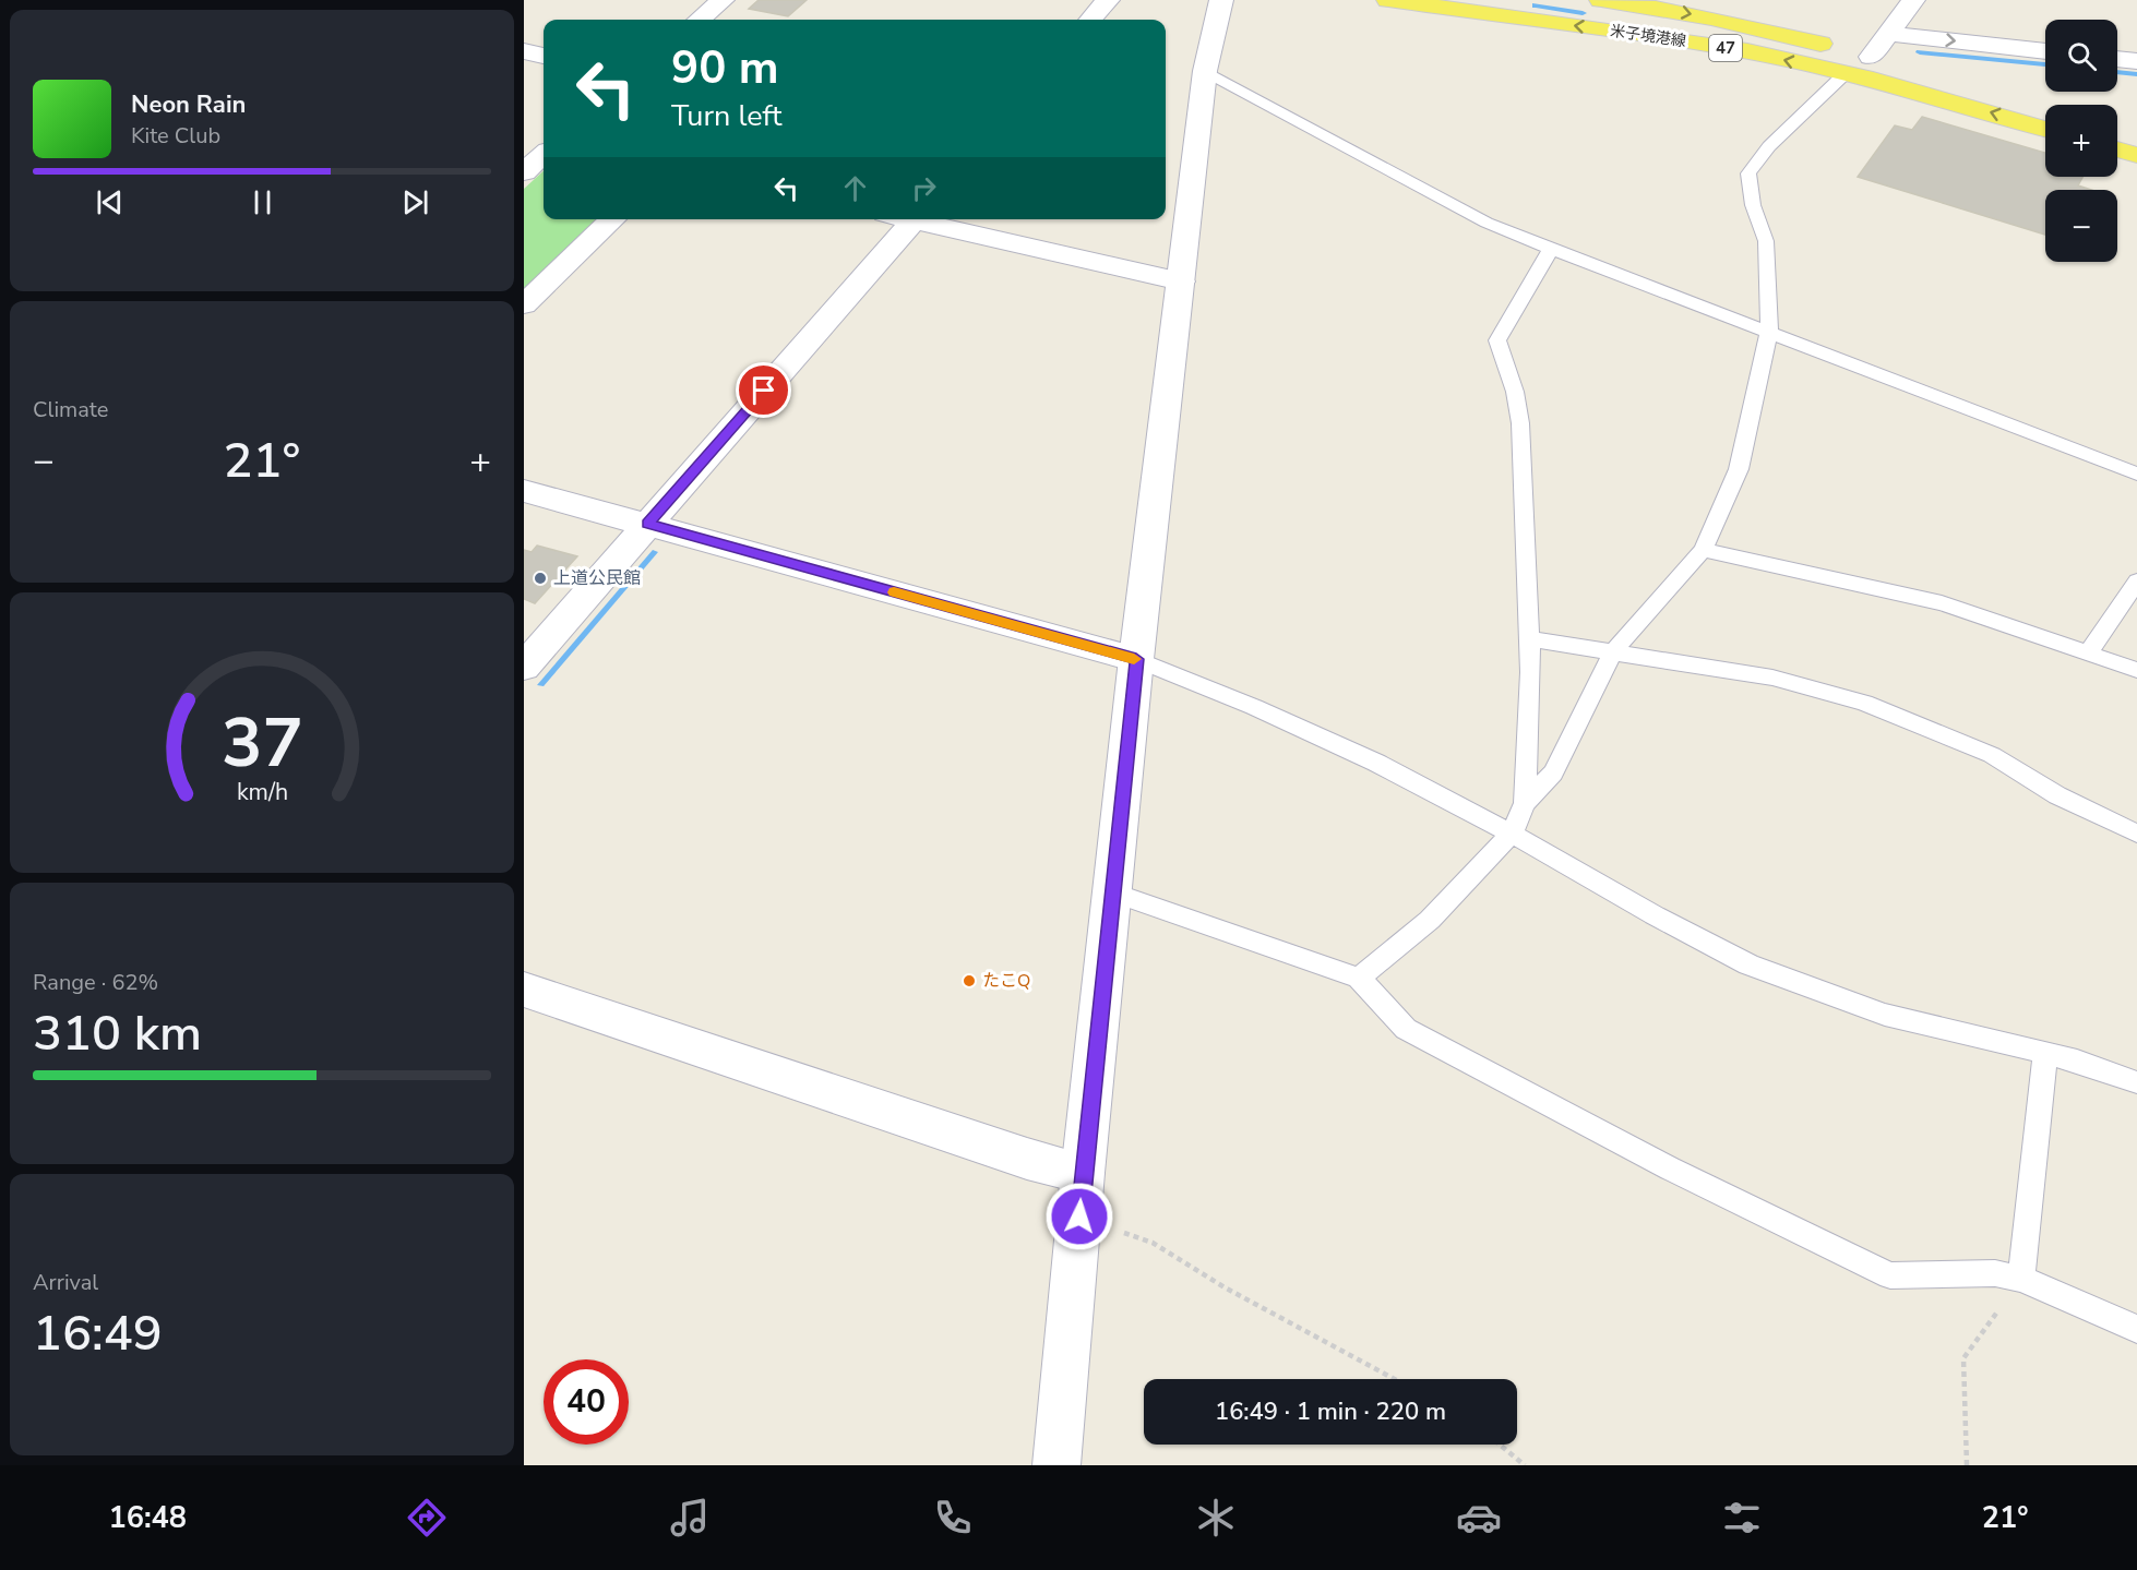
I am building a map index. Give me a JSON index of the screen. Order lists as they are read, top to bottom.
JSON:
{
  "streets": {
    "main road": ["米子境港線", "47"]
  },
  "places": ["上道公民館", "たこQ"],
  "page": {
    "map_buttons": ["+", "−"],
    "turn": ["90 m", "Turn left"],
    "song": ["Neon Rain", "Kite Club"],
    "tile": [
      "Climate",
      ["Range · 62%", "310 km"],
      ["Arrival", "16:49"]
    ],
    "heat": ["−", "21°", "+"],
    "limit": "40",
    "trip": "16:49 · 1 min · 220 m",
    "tabs": ["16:48", "21°"],
    "gauge": ["37", "km/h"]
  }
}
